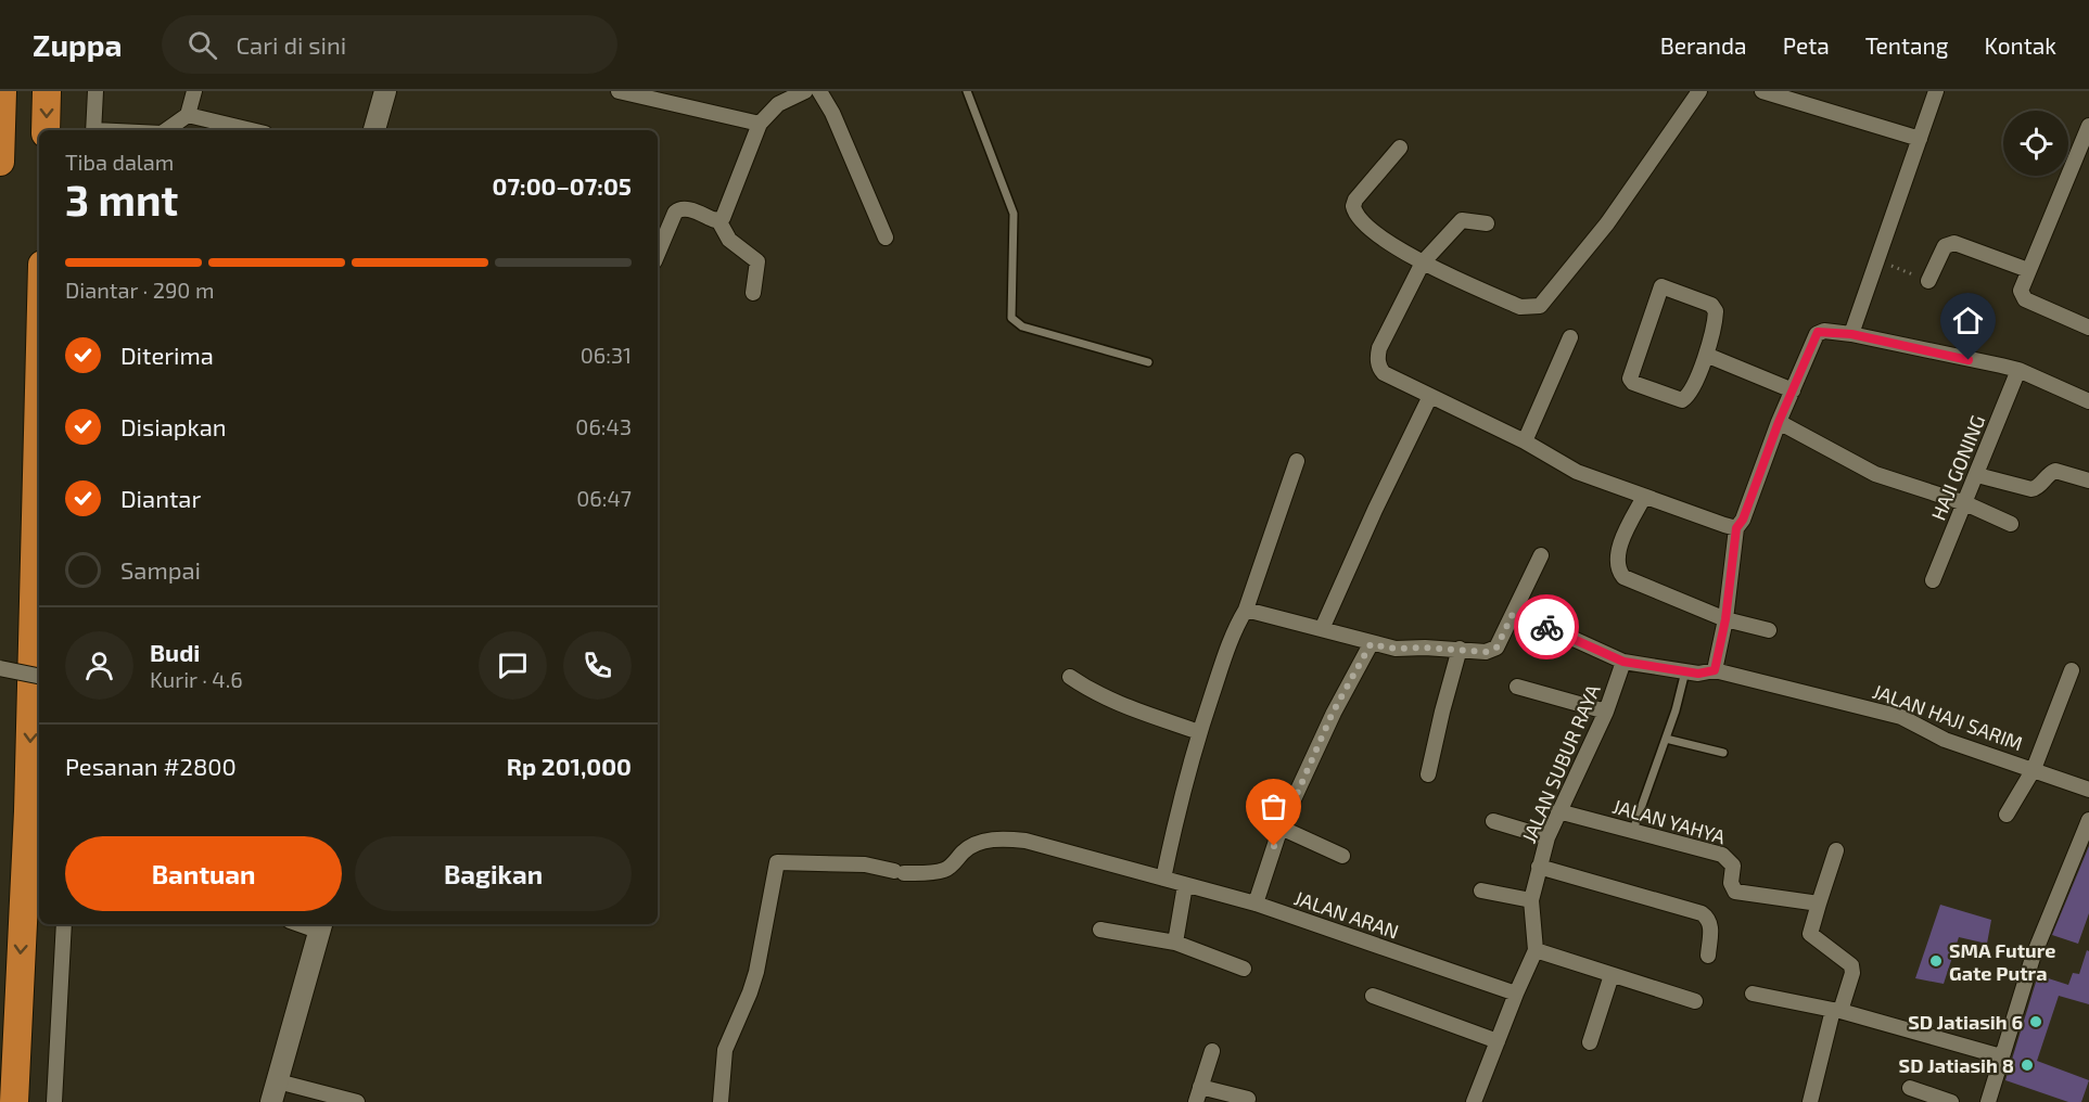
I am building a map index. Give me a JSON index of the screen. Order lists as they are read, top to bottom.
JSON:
{
  "streets": {
    "street": [
      "HAJI GONING",
      "JALAN HAJI SARIM",
      "JALAN SUBUR RAYA",
      "JALAN YAHYA",
      "JALAN ARAN"
    ]
  },
  "crossings": [
    ["JALAN HAJI SARIM", "JALAN SUBUR RAYA"],
    ["JALAN SUBUR RAYA", "JALAN YAHYA"],
    ["JALAN SUBUR RAYA", "JALAN ARAN"]
  ],
  "places": ["SMA Future Gate Putra", "SD Jatiasih 6", "SD Jatiasih 8"],
  "page": {
    "header": "Zuppa",
    "search": "Cari di sini",
    "nav": [
      "Beranda",
      "Peta",
      "Tentang",
      "Kontak"
    ],
    "heading": ["3 mnt", "Tiba dalam", "07:00–07:05"],
    "panel": [
      "Budi",
      "Kurir · 4.6",
      "Pesanan #2800",
      "Rp 201,000"
    ],
    "bar": "Diantar · 290 m",
    "list": [
      ["Diterima", "06:31"],
      ["Disiapkan", "06:43"],
      ["Diantar", "06:47"],
      "Sampai"
    ],
    "buttons": ["Bantuan", "Bagikan"]
  }
}
